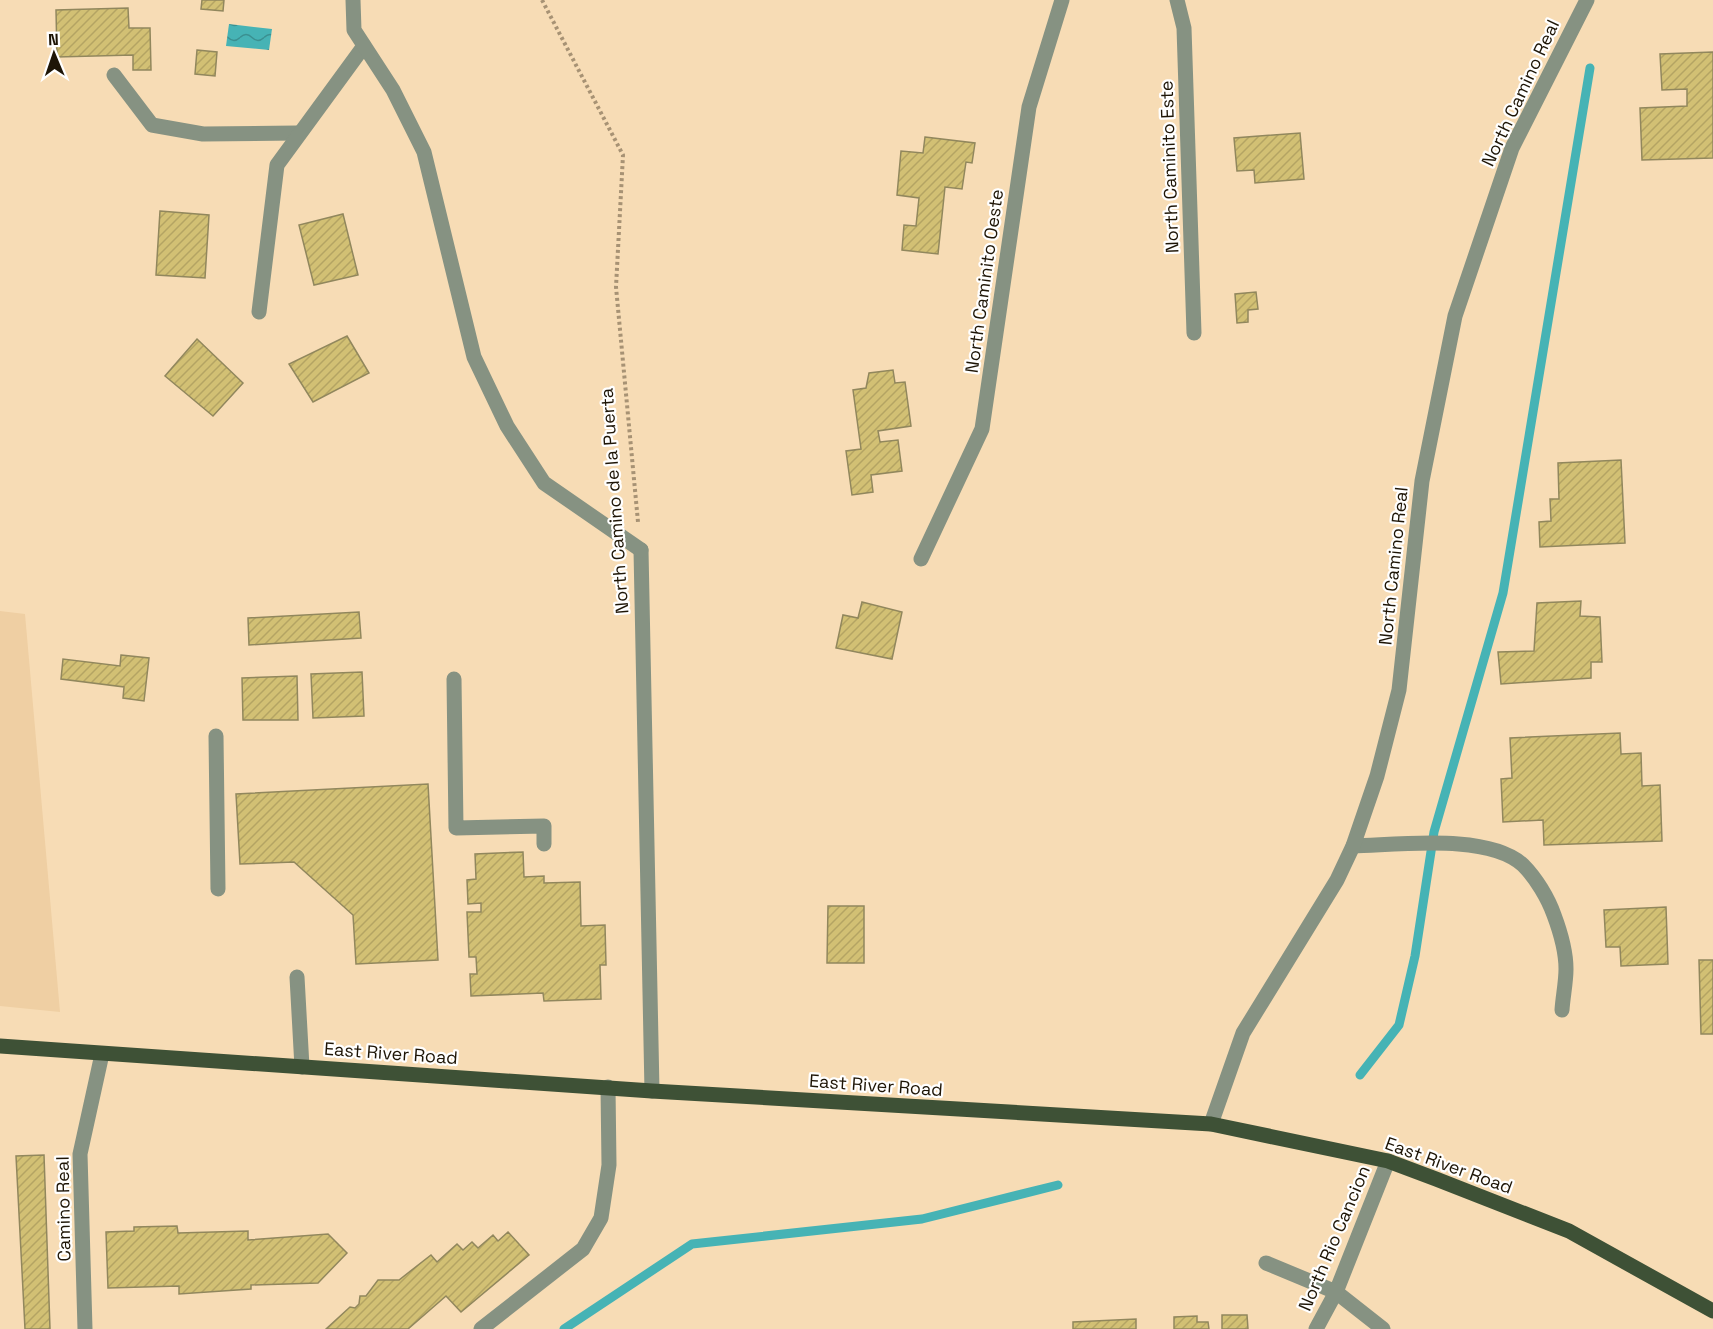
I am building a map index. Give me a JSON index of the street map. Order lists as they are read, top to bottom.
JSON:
{
  "streets": {
    "main road": ["East River Road"],
    "street": [
      "North Camino Real",
      "North Caminito Este",
      "North Caminito Oeste",
      "North Camino de la Puerta",
      "Camino Real",
      "North Rio Cancion"
    ]
  },
  "crossings": [
    ["North Camino Real", "East River Road"],
    ["North Camino de la Puerta", "East River Road"],
    ["East River Road", "Camino Real"],
    ["East River Road", "North Rio Cancion"]
  ],
  "north": "top"
}
